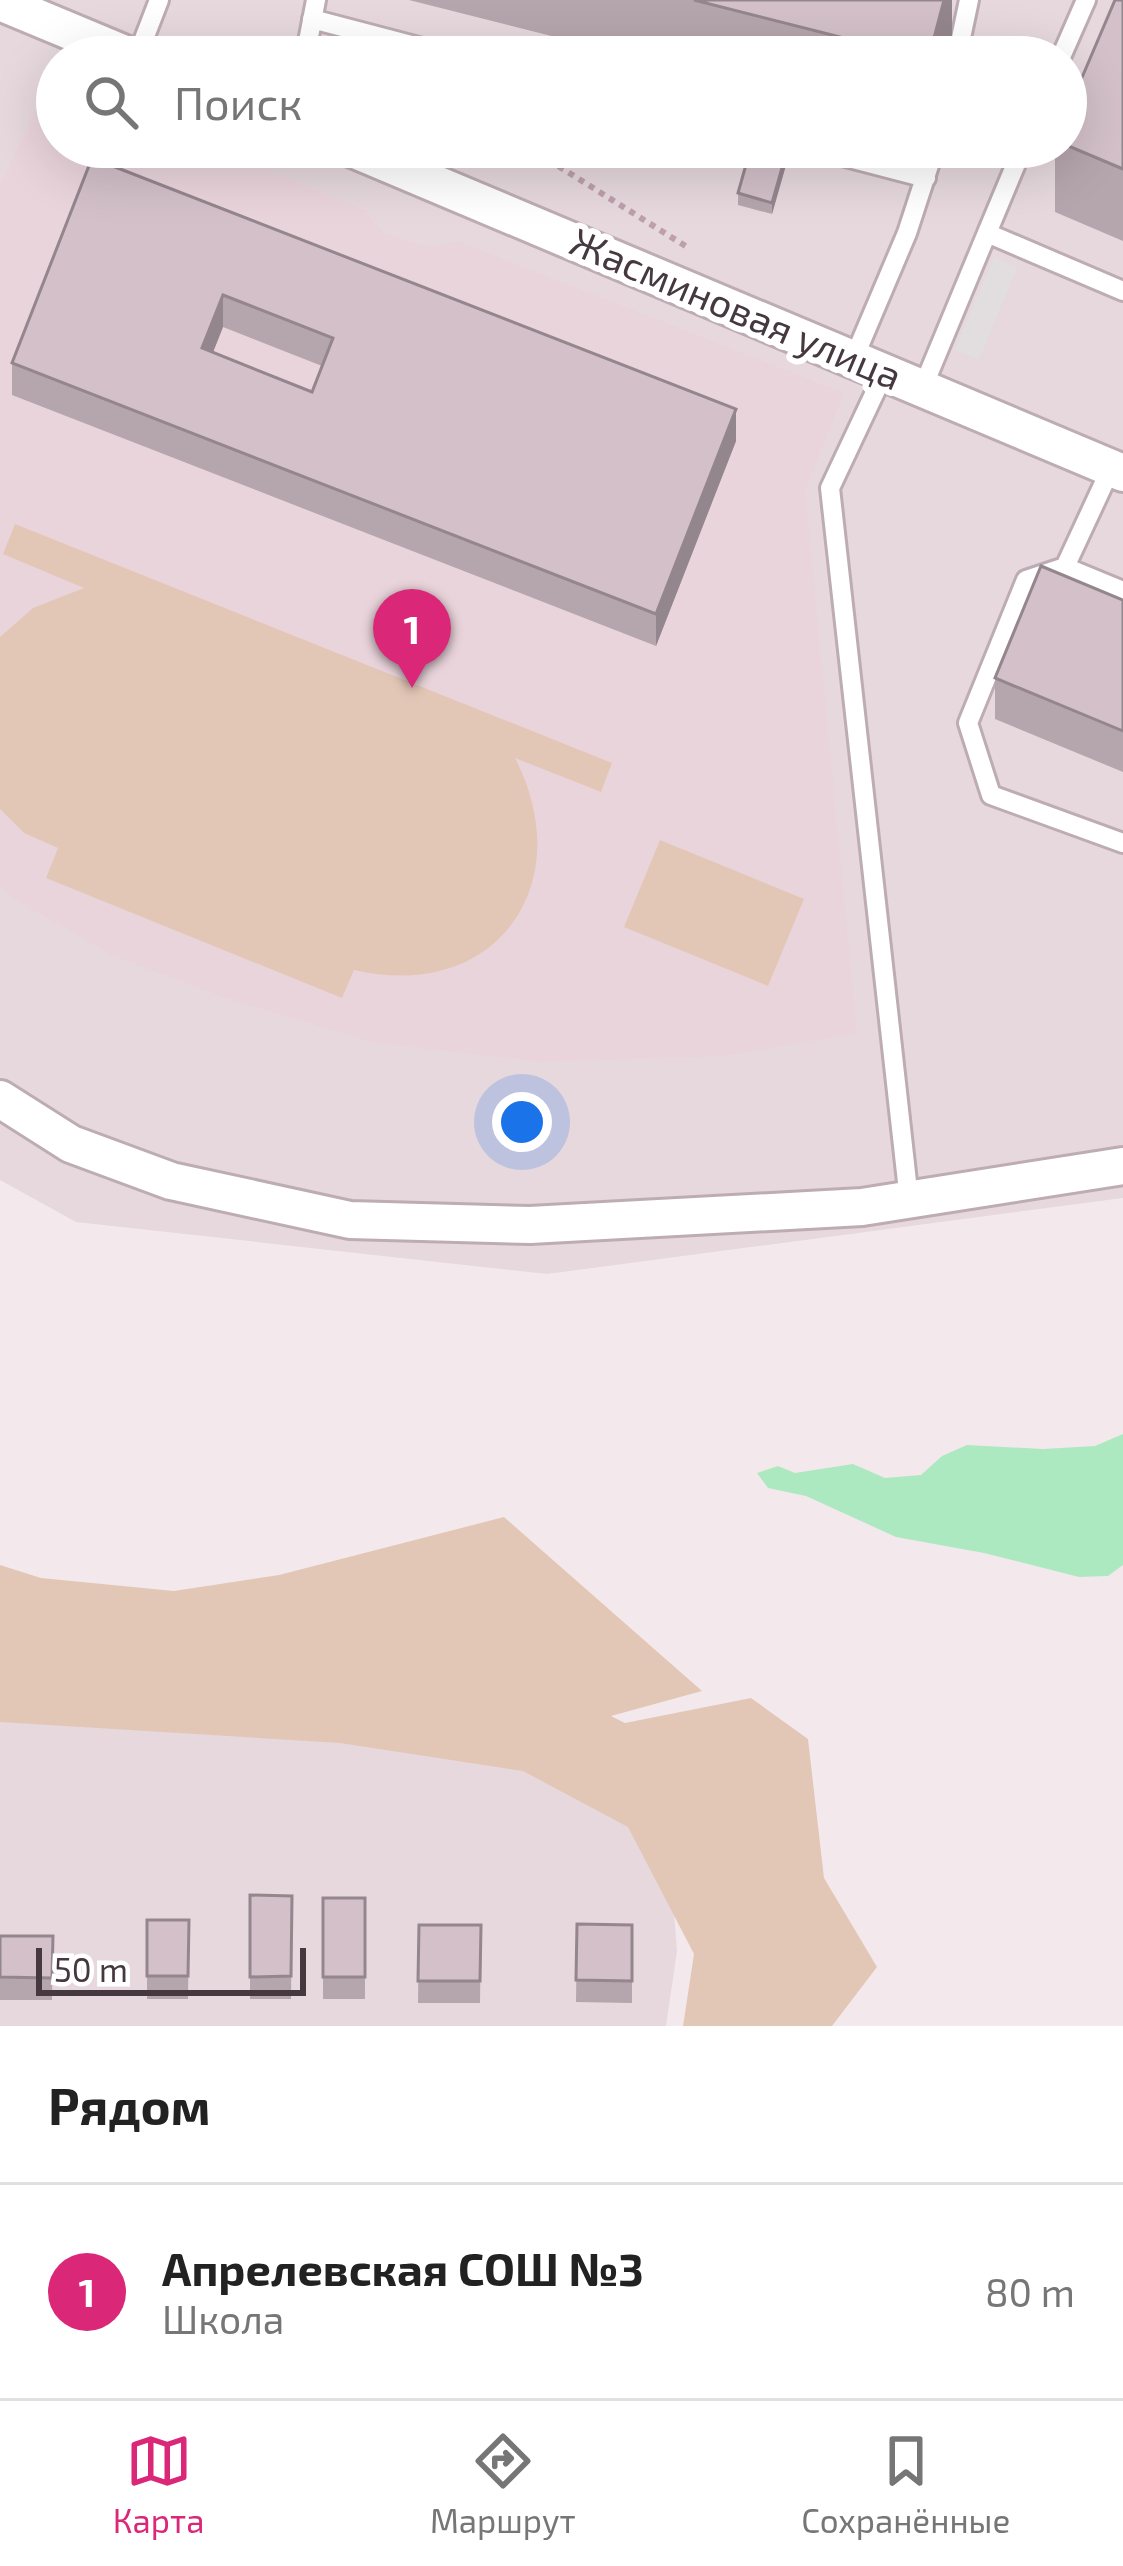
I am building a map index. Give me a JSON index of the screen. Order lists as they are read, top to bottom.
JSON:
{
  "streets": {
    "street": ["Жасминовая улица"]
  },
  "scale_bar": "50 m",
  "page": {
    "search": "Поиск",
    "pins": "1",
    "scale": "50 m",
    "heading": "Рядом",
    "list": [
      {
        "mark": "1",
        "name": "Апрелевская СОШ №3",
        "note": "Школа",
        "value": "80 m"
      }
    ],
    "nav": ["Карта", "Маршрут", "Сохранённые"]
  }
}
